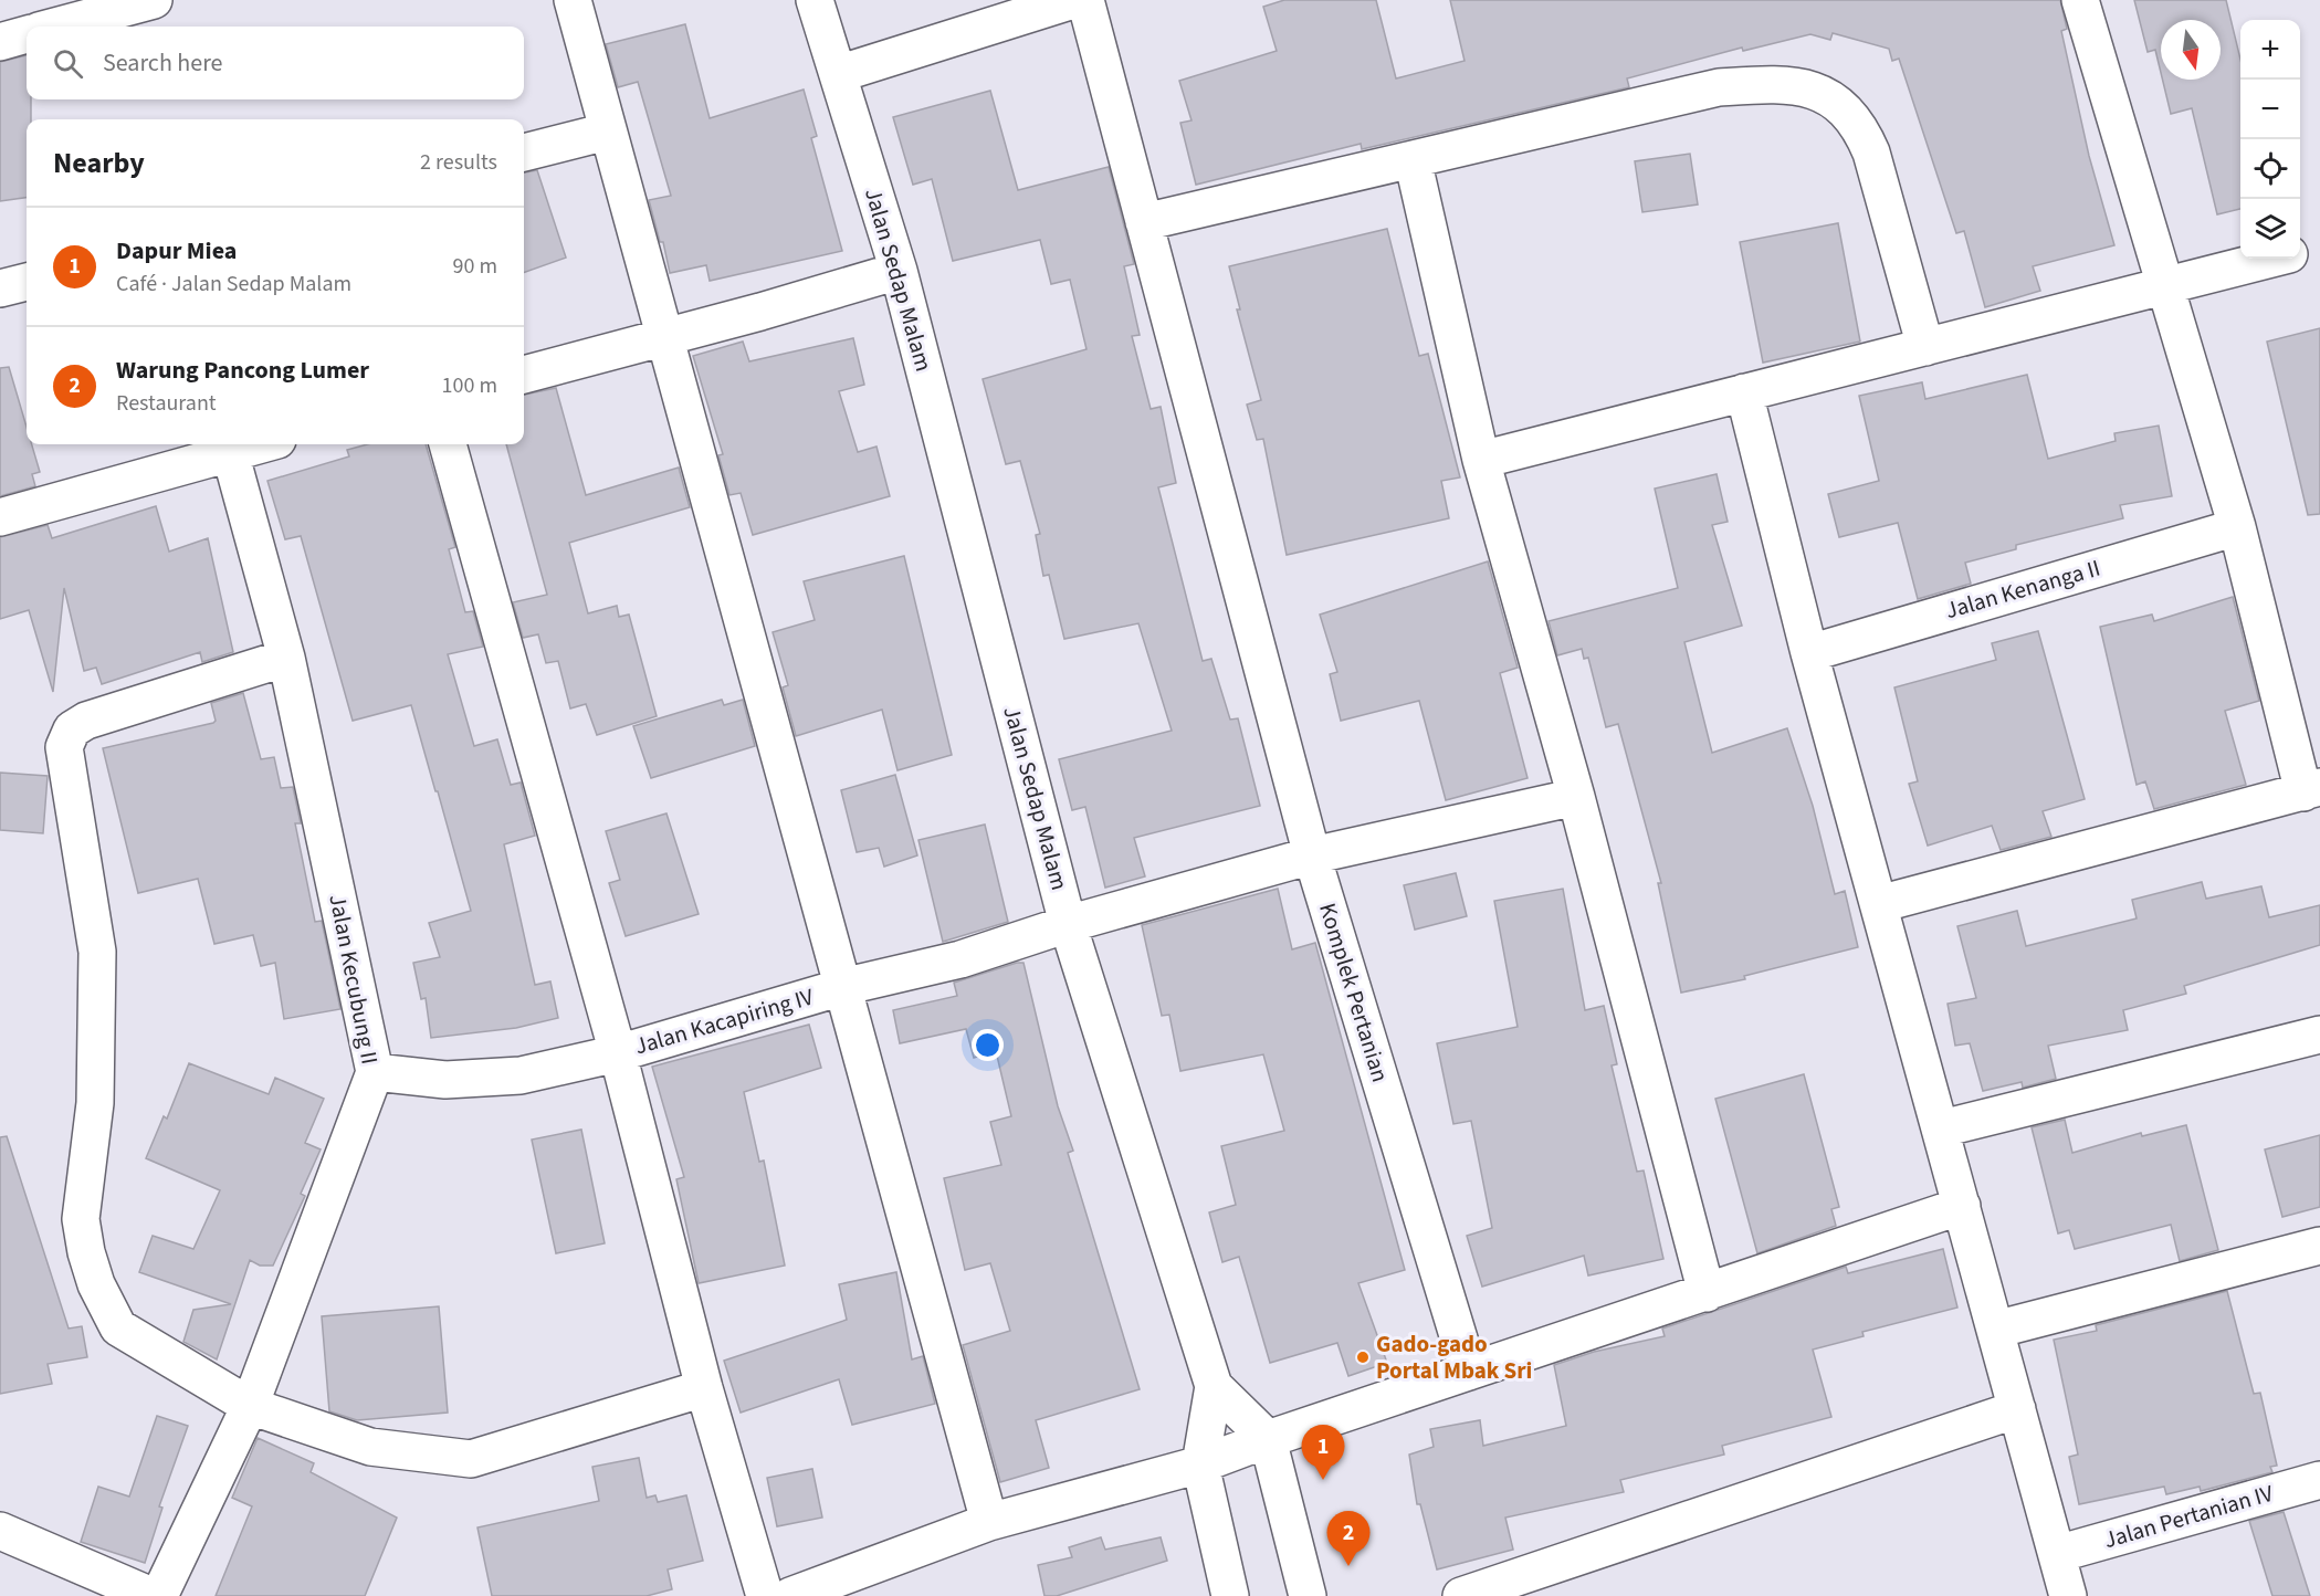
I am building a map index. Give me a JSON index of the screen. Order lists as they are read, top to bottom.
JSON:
{
  "streets": {
    "street": [
      "Jalan Sedap Malam",
      "Jalan Kenanga II",
      "Jalan Kecubung II",
      "Komplek Pertanian",
      "Jalan Kacapiring IV",
      "Jalan Pertanian IV"
    ]
  },
  "crossings": [
    ["Jalan Sedap Malam", "Jalan Kacapiring IV"],
    ["Jalan Kecubung II", "Jalan Kacapiring IV"]
  ],
  "places": ["Gado-gado Portal Mbak Sri"],
  "north": "bottom",
  "page": {
    "map_buttons": ["+", "−"],
    "search": "Search here",
    "heading": ["Nearby", "2 results"],
    "list": [
      {
        "mark": "1",
        "name": "Dapur Miea",
        "note": "Café · Jalan Sedap Malam",
        "value": "90 m"
      },
      {
        "mark": "2",
        "name": "Warung Pancong Lumer",
        "note": "Restaurant",
        "value": "100 m"
      }
    ],
    "pins": ["1", "2"]
  }
}
